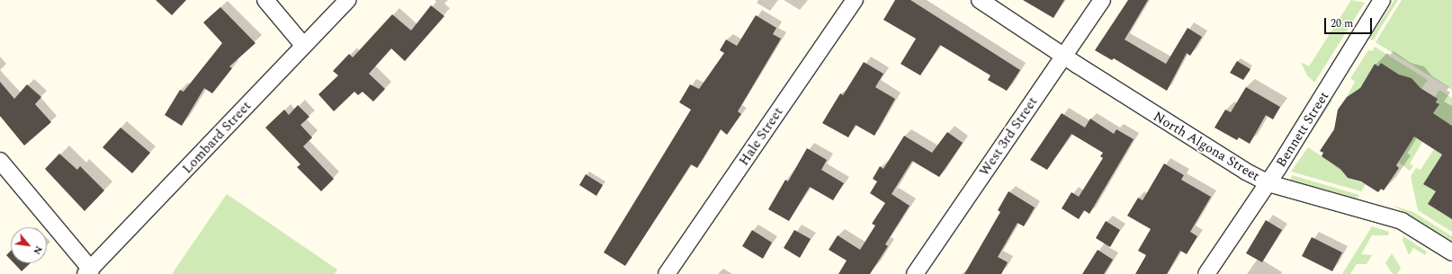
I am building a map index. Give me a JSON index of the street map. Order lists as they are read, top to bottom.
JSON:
{
  "streets": {
    "street": [
      "Bennett Street",
      "Hale Street",
      "West 3rd Street",
      "Lombard Street",
      "North Algona Street"
    ]
  },
  "crossings": [
    ["Bennett Street", "North Algona Street"],
    ["West 3rd Street", "North Algona Street"]
  ],
  "scale_bar": "20 m",
  "north": "bottom right"
}
